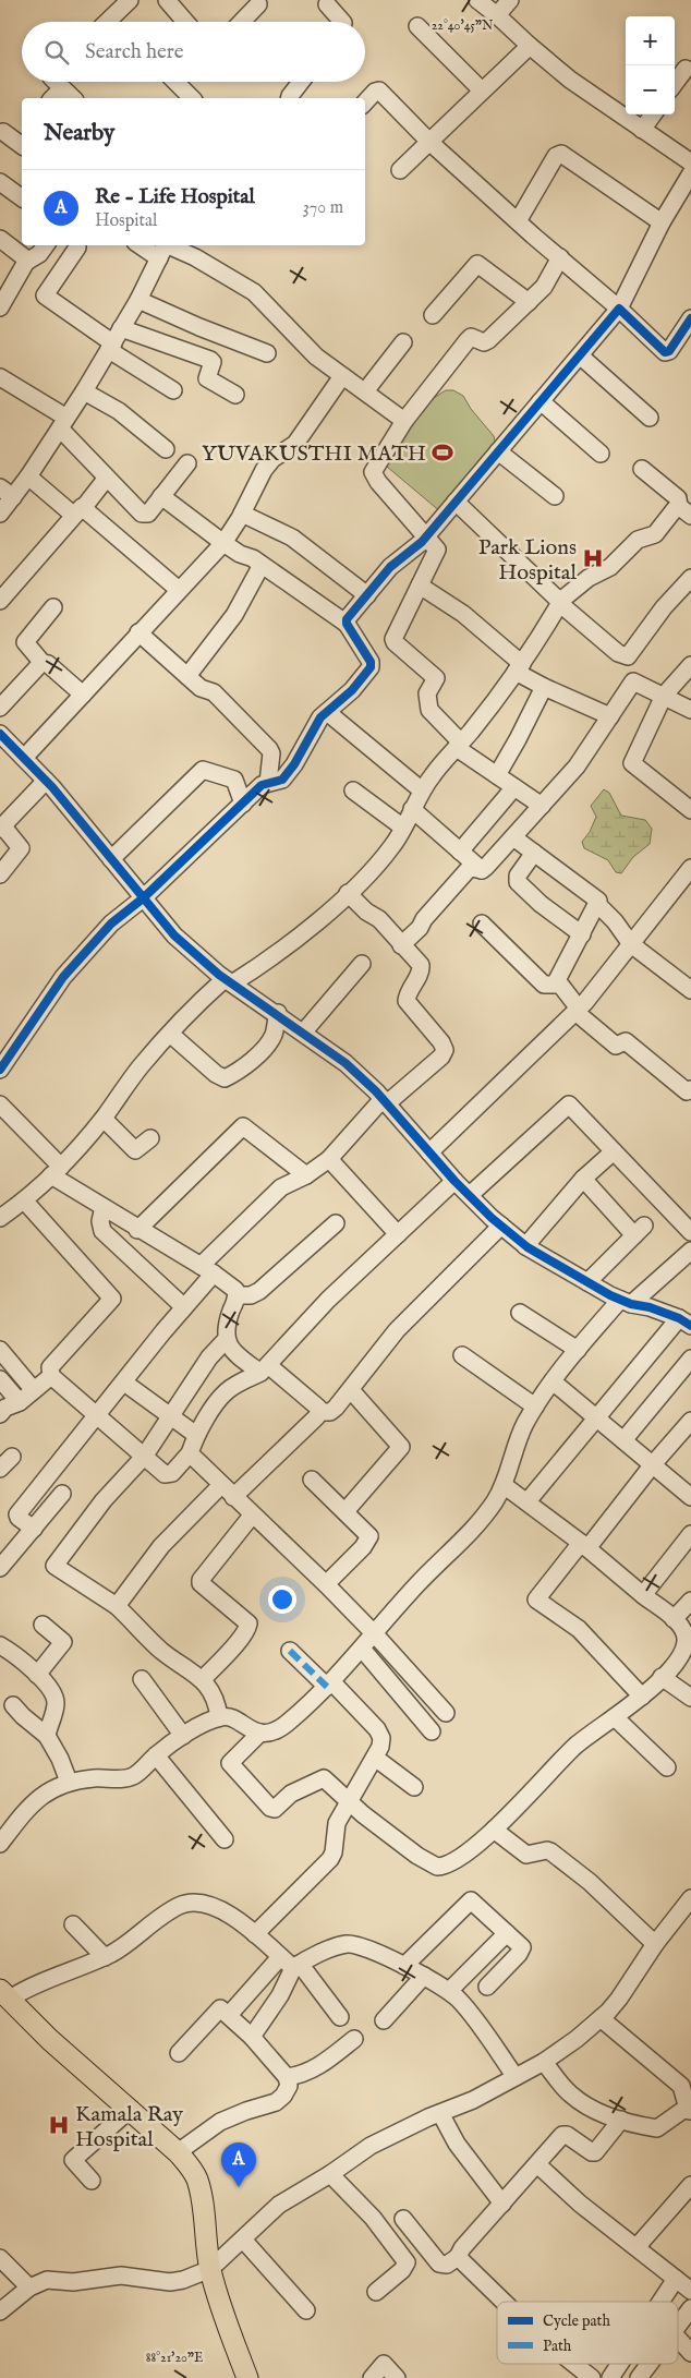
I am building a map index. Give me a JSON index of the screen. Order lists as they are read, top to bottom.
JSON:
{
  "places": {
    "sports": ["YUVAKUSTHI MATH"],
    "hospital": ["Park Lions Hospital", "Kamala Ray Hospital"]
  },
  "legend": ["Cycle path", "Path"],
  "page": {
    "map_buttons": ["+", "−"],
    "search": "Search here",
    "heading": "Nearby",
    "list": [
      {
        "mark": "A",
        "name": "Re - Life Hospital",
        "note": "Hospital",
        "value": "370 m"
      }
    ],
    "pins": "A"
  },
  "coordinates": ["22°40'45\"N", "88°21'20\"E"]
}
